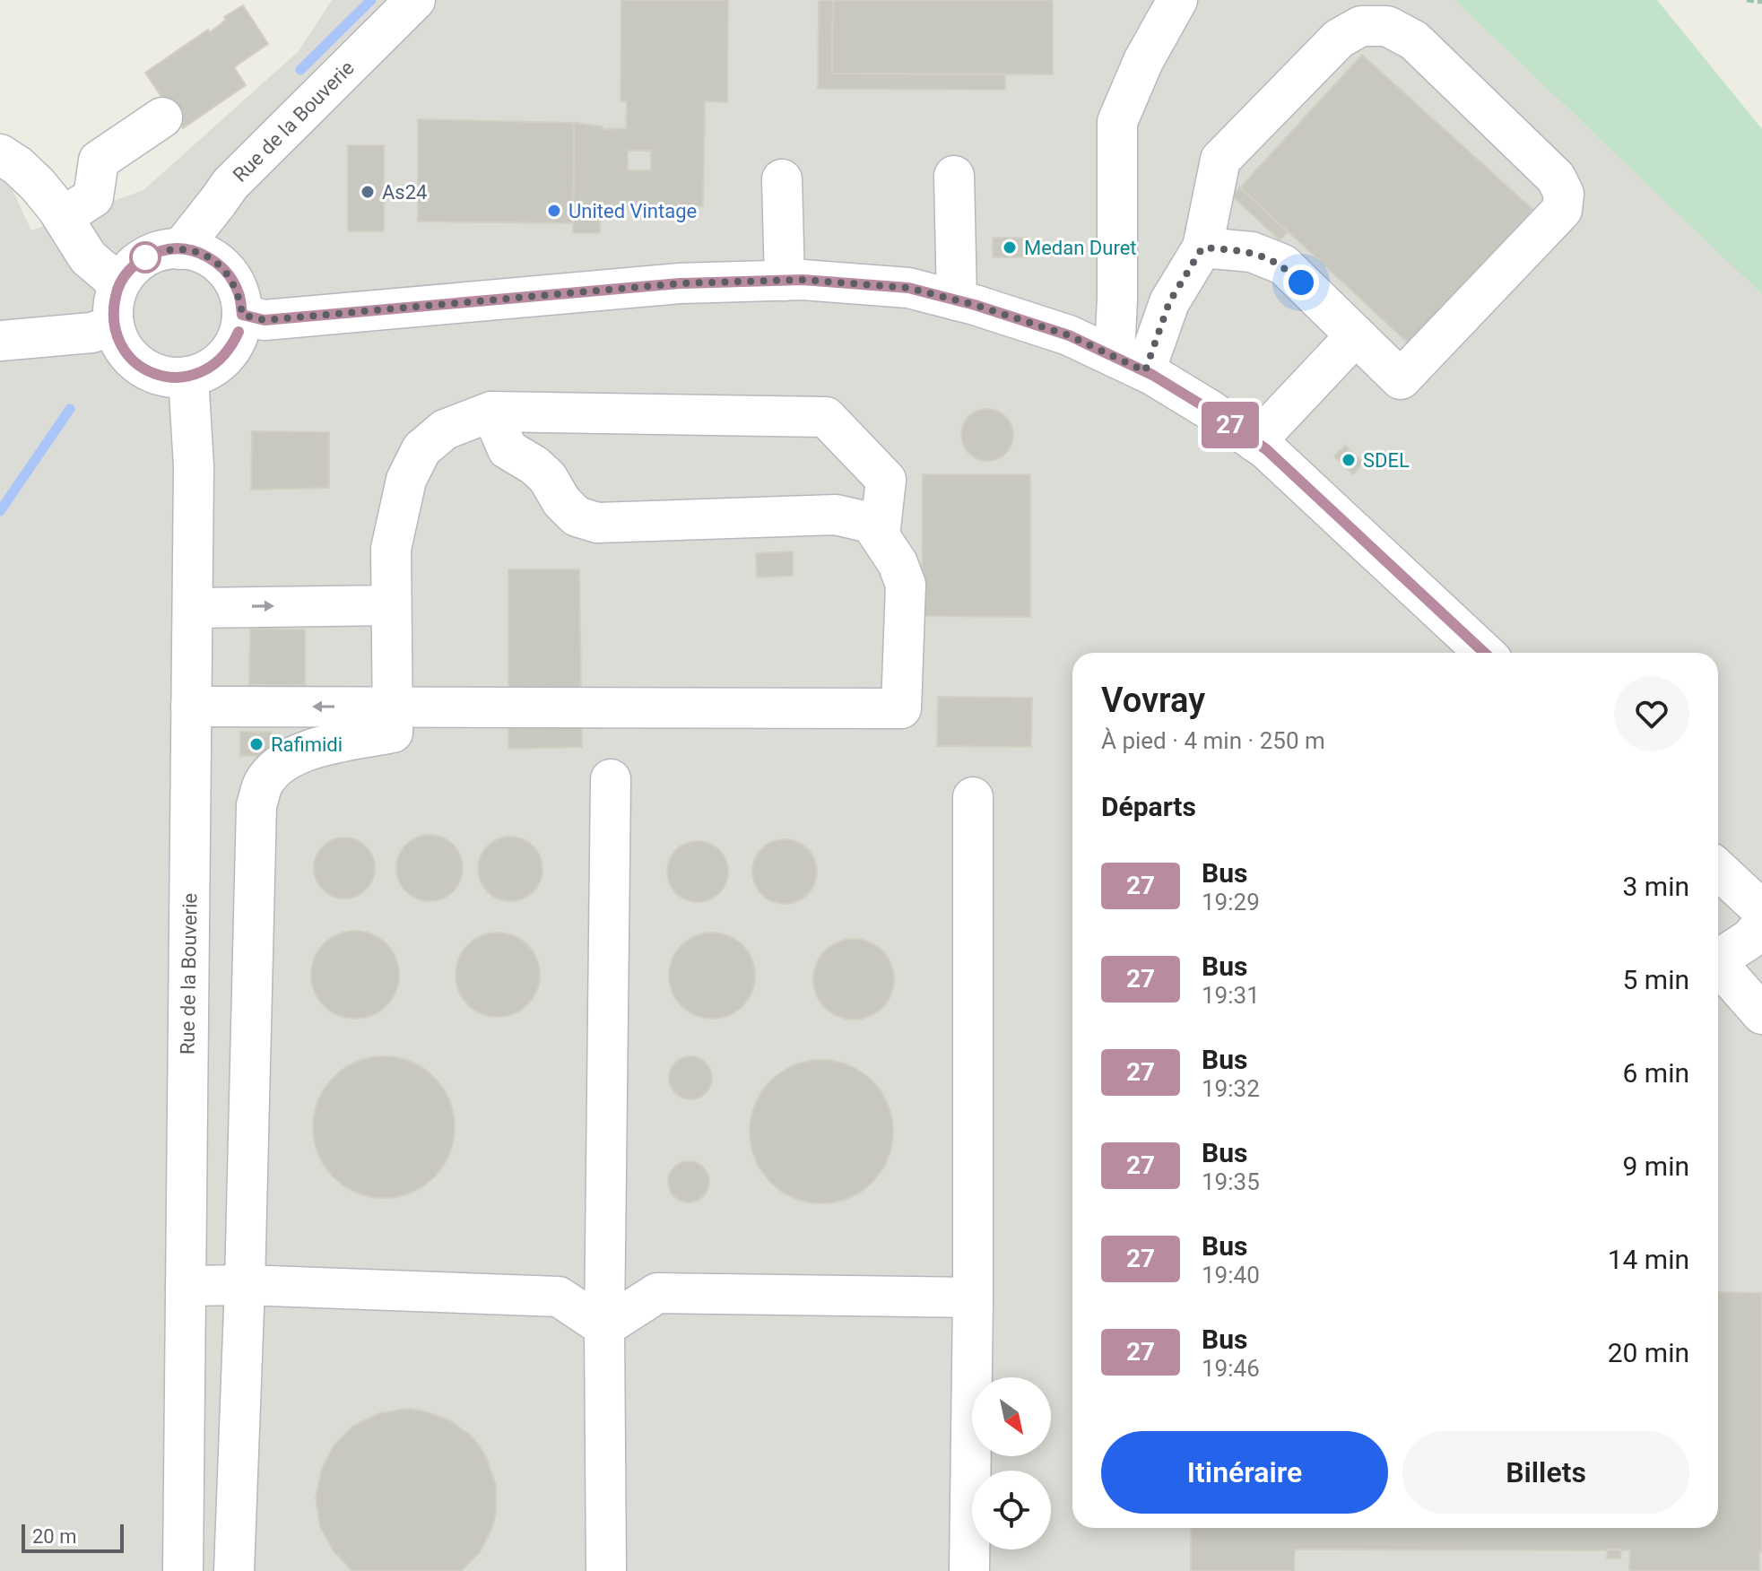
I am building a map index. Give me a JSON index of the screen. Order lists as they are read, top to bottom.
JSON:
{
  "streets": {
    "street": ["Rue de la Bouverie"]
  },
  "places": [
    "As24",
    "United Vintage",
    "Medan Duret",
    "SDEL",
    "Rafimidi"
  ],
  "lines": ["bus line 27"],
  "scale_bar": "20 m",
  "north": "bottom right",
  "page": {
    "on_map": "27",
    "heading": [
      ["Vovray", "À pied · 4 min · 250 m"],
      "Départs"
    ],
    "list": [
      {
        "mark": "27",
        "name": "Bus",
        "note": "19:29",
        "value": "3 min"
      },
      {
        "mark": "27",
        "name": "Bus",
        "note": "19:31",
        "value": "5 min"
      },
      {
        "mark": "27",
        "name": "Bus",
        "note": "19:32",
        "value": "6 min"
      },
      {
        "mark": "27",
        "name": "Bus",
        "note": "19:35",
        "value": "9 min"
      },
      {
        "mark": "27",
        "name": "Bus",
        "note": "19:40",
        "value": "14 min"
      },
      {
        "mark": "27",
        "name": "Bus",
        "note": "19:46",
        "value": "20 min"
      }
    ],
    "buttons": ["Itinéraire", "Billets"],
    "scale": "20 m"
  }
}
